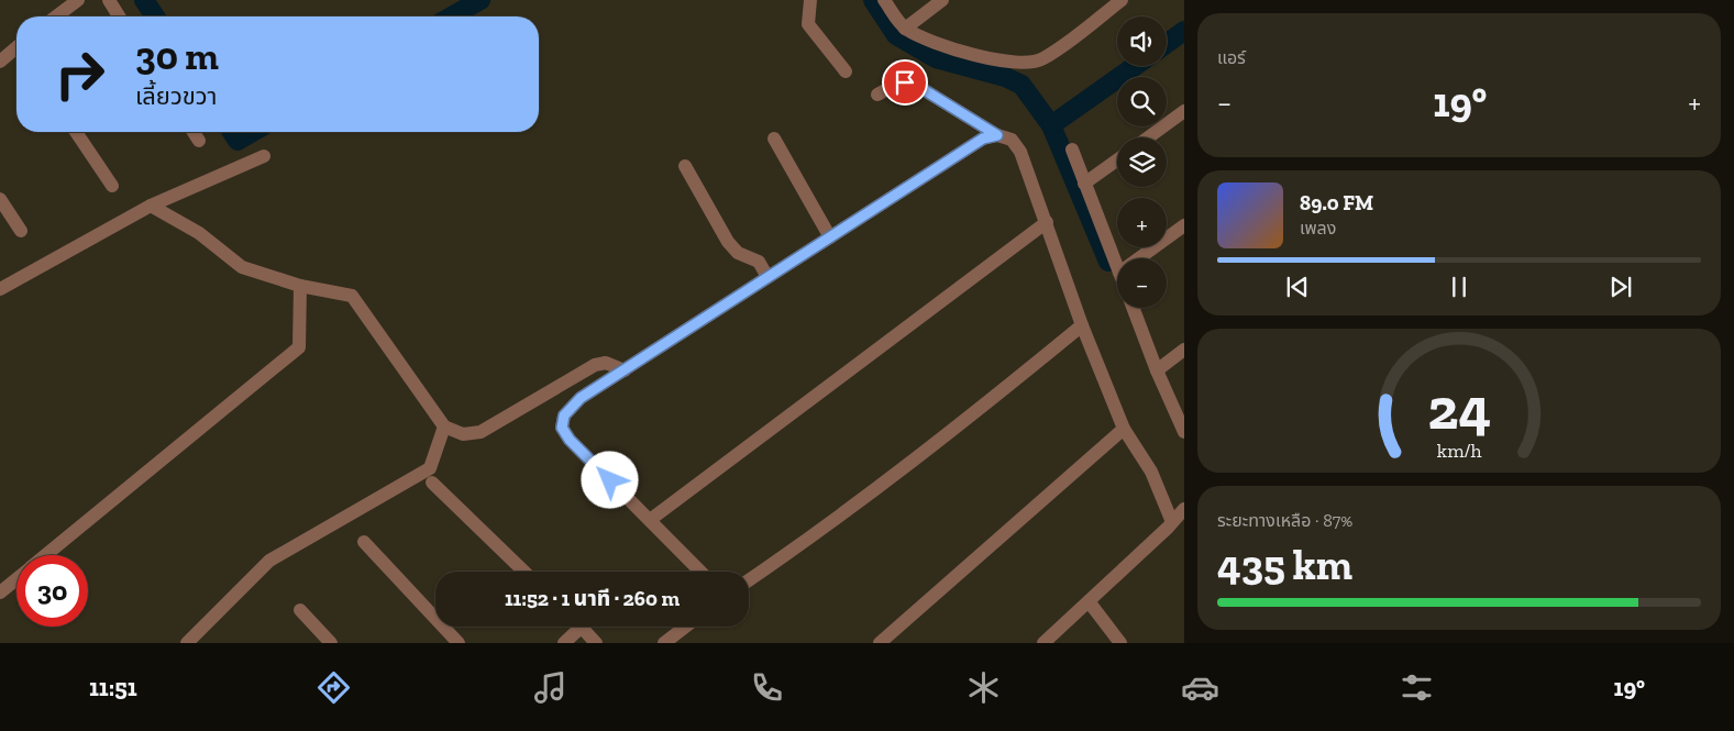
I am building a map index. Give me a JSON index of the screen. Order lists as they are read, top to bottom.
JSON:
{
  "page": {
    "tile": [
      "แอร์",
      ["ระยะทางเหลือ · 87%", "435 km"]
    ],
    "map_buttons": ["+", "−"],
    "turn": ["30 m", "เลี้ยวขวา"],
    "heat": ["−", "19°", "+"],
    "song": ["89.0 FM", "เพลง"],
    "limit": "30",
    "trip": "11:52 · 1 นาที · 260 m",
    "tabs": ["11:51", "19°"],
    "gauge": ["24", "km/h"]
  }
}
